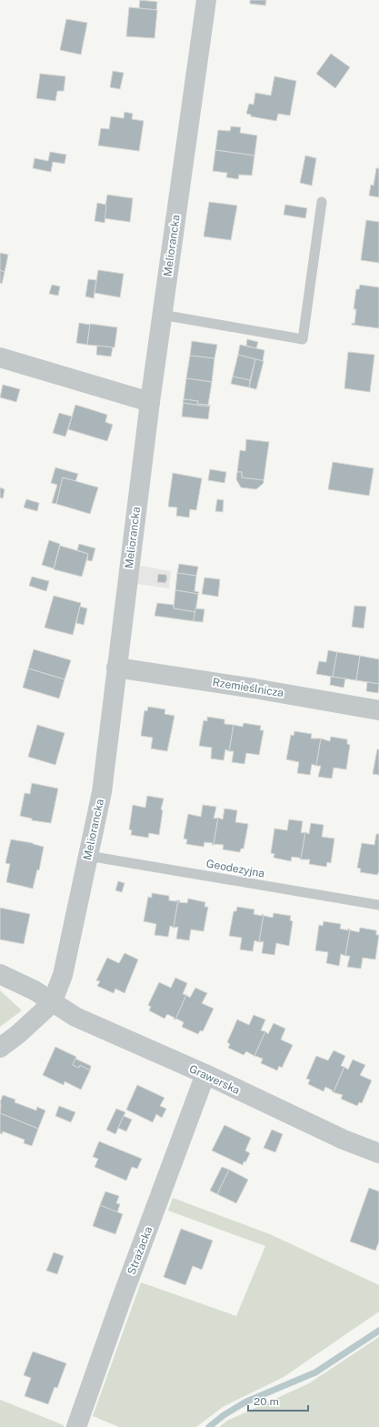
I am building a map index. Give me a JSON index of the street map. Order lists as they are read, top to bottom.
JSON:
{
  "streets": {
    "street": [
      "Meliorancka",
      "Rzemieślnicza",
      "Grawerska",
      "Strażacka"
    ],
    "lane": ["Geodezyjna"]
  },
  "crossings": [
    ["Meliorancka", "Rzemieślnicza"],
    ["Meliorancka", "Geodezyjna"],
    ["Meliorancka", "Grawerska"],
    ["Grawerska", "Strażacka"]
  ],
  "scale_bar": "20 m"
}
